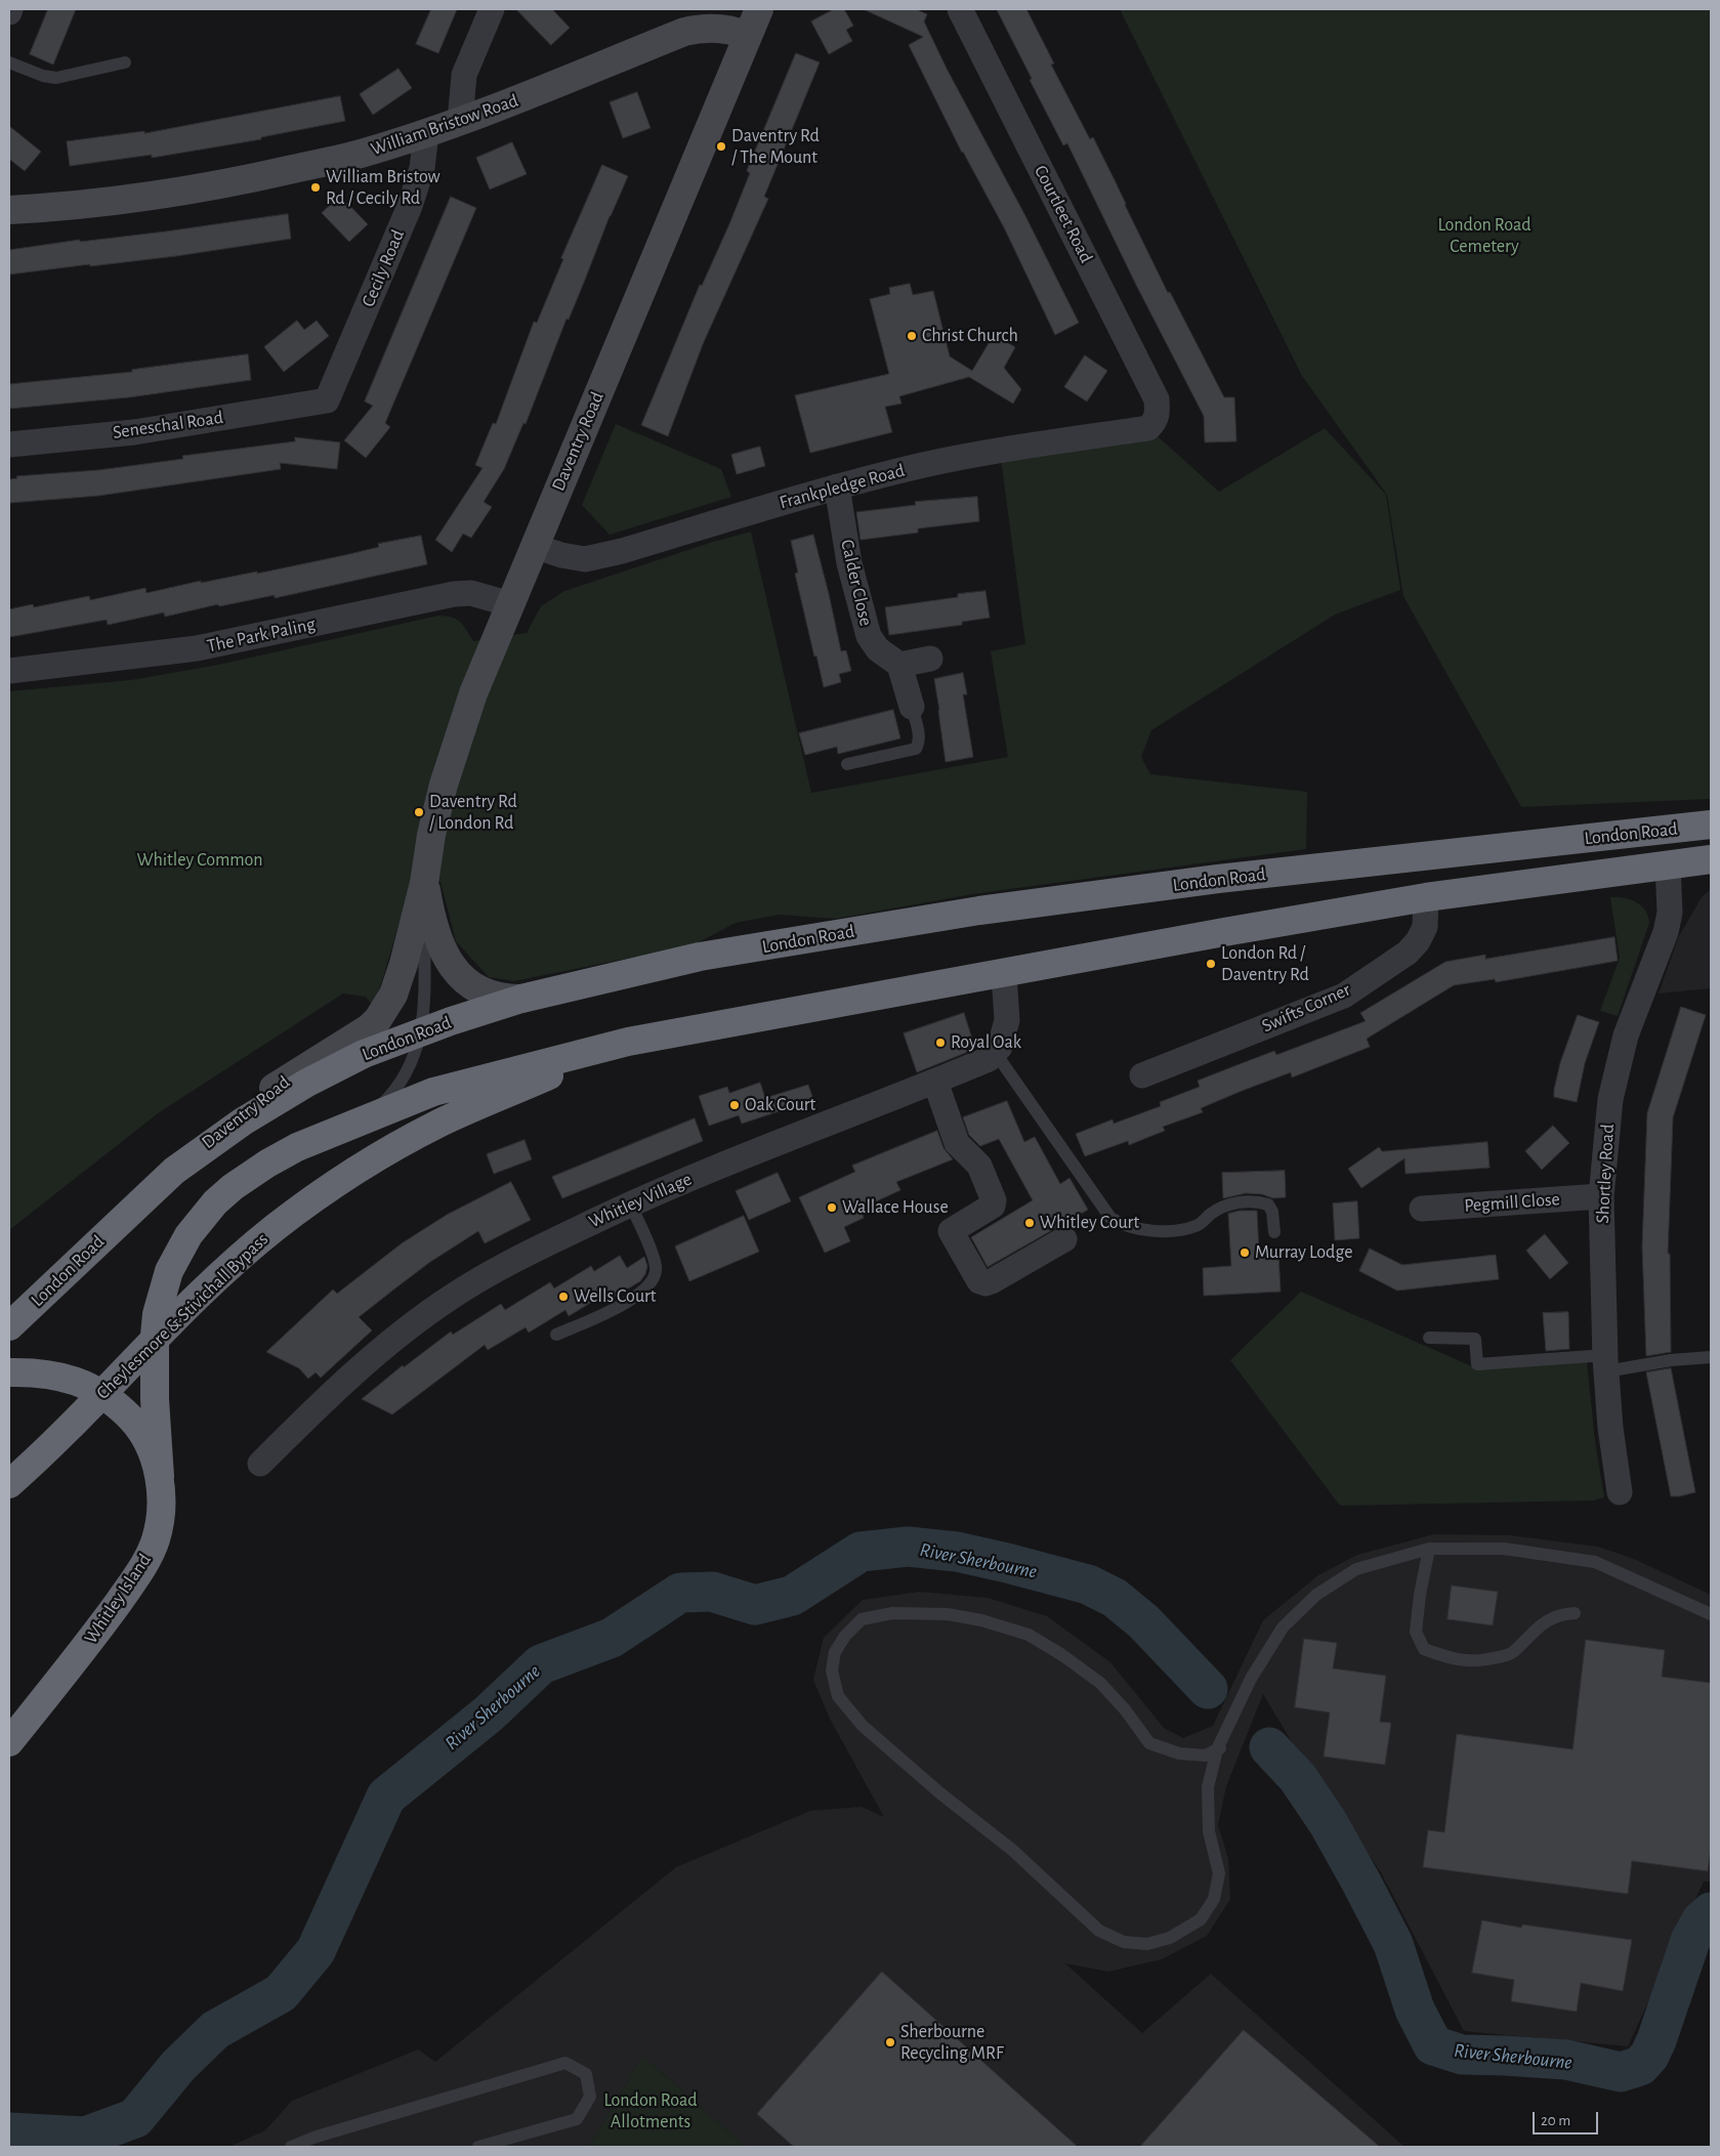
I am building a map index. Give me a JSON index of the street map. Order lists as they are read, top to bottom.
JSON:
{
  "streets": {
    "highway": ["London Road", "Cheylesmore & Stivichall Bypass", "Whitley Island"],
    "street": [
      "William Bristow Road",
      "Courtleet Road",
      "Cecily Road",
      "Seneschal Road",
      "Daventry Road",
      "Frankpledge Road",
      "Calder Close",
      "The Park Paling",
      "Swifts Corner",
      "Shortley Road",
      "Whitley Village",
      "Pegmill Close"
    ]
  },
  "crossings": [
    ["William Bristow Road", "Cecily Road"],
    ["William Bristow Road", "Daventry Road"],
    ["Courtleet Road", "Frankpledge Road"],
    ["Cecily Road", "Seneschal Road"],
    ["Daventry Road", "Frankpledge Road"],
    ["Daventry Road", "The Park Paling"],
    ["Daventry Road", "London Road"],
    ["Frankpledge Road", "Calder Close"],
    ["London Road", "Swifts Corner"],
    ["London Road", "Shortley Road"],
    ["London Road", "Cheylesmore & Stivichall Bypass"],
    ["London Road", "Whitley Island"],
    ["Shortley Road", "Pegmill Close"]
  ],
  "water": ["River Sherbourne"],
  "parks": ["London Road Cemetery", "Whitley Common", "London Road Allotments"],
  "places": [
    "Daventry Rd / The Mount",
    "William Bristow Rd / Cecily Rd",
    "Christ Church",
    "Daventry Rd / London Rd",
    "London Rd / Daventry Rd",
    "Royal Oak",
    "Oak Court",
    "Wallace House",
    "Whitley Court",
    "Murray Lodge",
    "Wells Court",
    "Sherbourne Recycling MRF"
  ],
  "scale_bar": "20 m"
}
